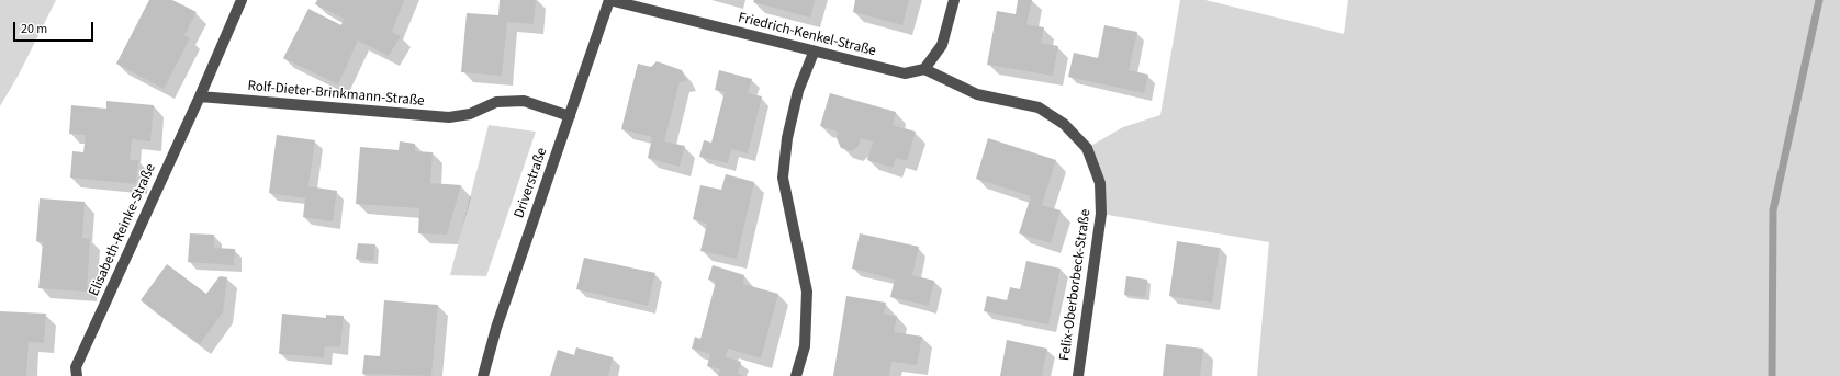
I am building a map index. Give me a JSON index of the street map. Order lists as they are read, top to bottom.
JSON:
{
  "streets": {
    "street": [
      "Friedrich-Kenkel-Straße",
      "Rolf-Dieter-Brinkmann-Straße",
      "Driverstraße",
      "Elisabeth-Reinke-Straße",
      "Felix-Oberborbeck-Straße"
    ]
  },
  "crossings": [
    ["Friedrich-Kenkel-Straße", "Driverstraße"],
    ["Friedrich-Kenkel-Straße", "Felix-Oberborbeck-Straße"],
    ["Rolf-Dieter-Brinkmann-Straße", "Driverstraße"],
    ["Rolf-Dieter-Brinkmann-Straße", "Elisabeth-Reinke-Straße"]
  ],
  "scale_bar": "20 m"
}
